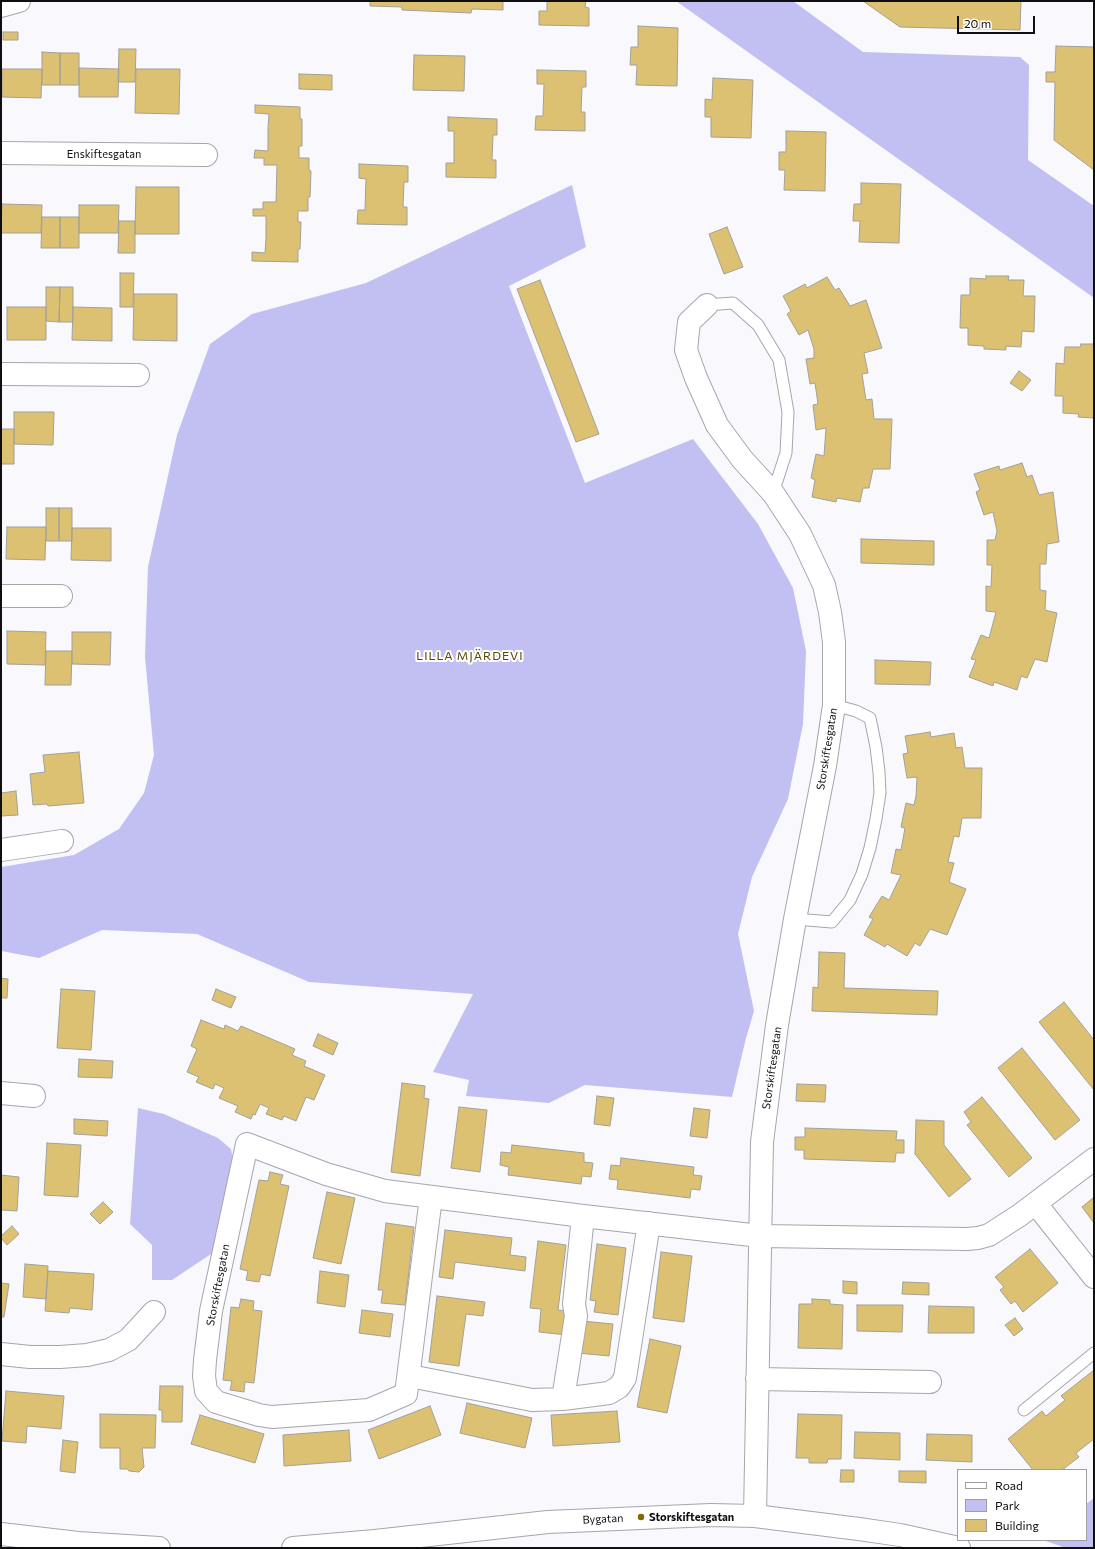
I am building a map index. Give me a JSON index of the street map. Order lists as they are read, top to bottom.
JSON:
{
  "streets": {
    "street": ["Enskiftesgatan", "Storskiftesgatan", "Bygatan"]
  },
  "crossings": [
    ["Storskiftesgatan", "Bygatan"]
  ],
  "districts": ["LILLA MJÄRDEVI"],
  "places": ["Storskiftesgatan"],
  "legend": ["Road", "Park", "Building"],
  "scale_bar": "20 m"
}
